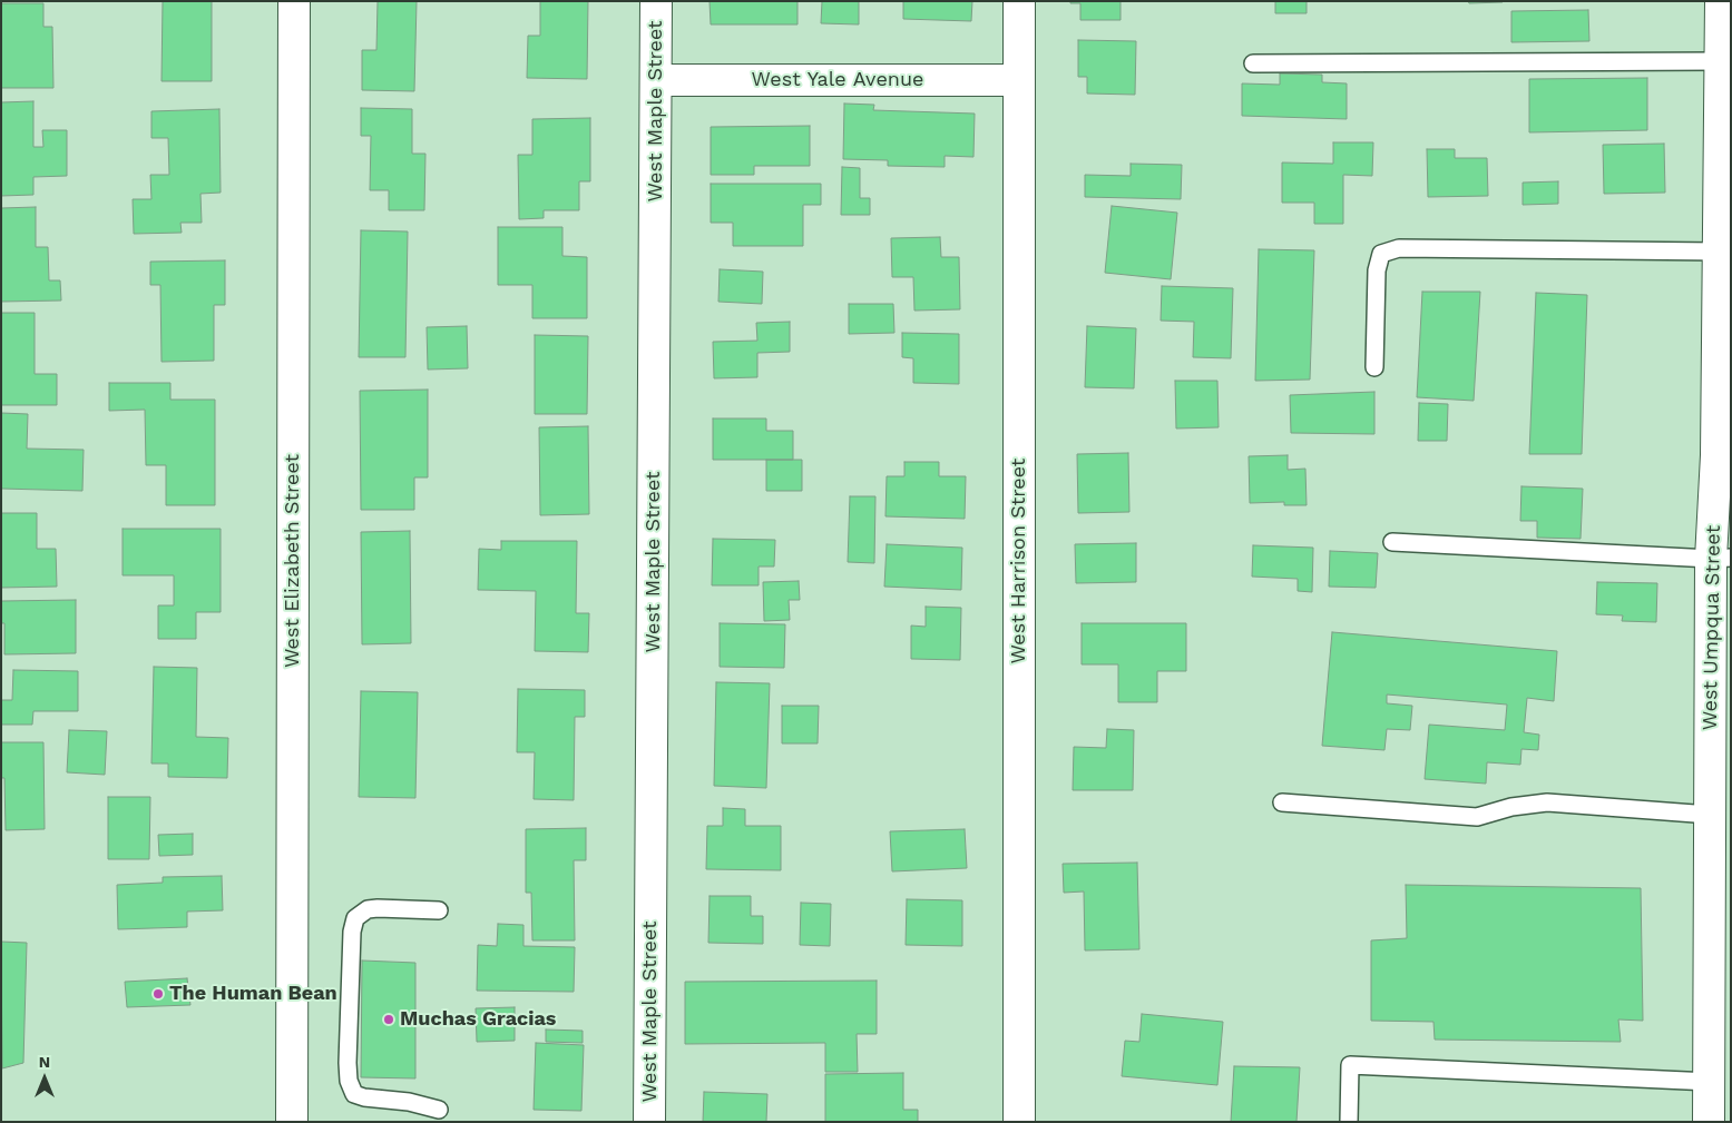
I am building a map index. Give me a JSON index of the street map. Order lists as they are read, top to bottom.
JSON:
{
  "streets": {
    "street": [
      "West Yale Avenue",
      "West Maple Street",
      "West Elizabeth Street",
      "West Harrison Street",
      "West Umpqua Street"
    ]
  },
  "crossings": [
    ["West Yale Avenue", "West Maple Street"],
    ["West Yale Avenue", "West Harrison Street"]
  ],
  "places": ["The Human Bean", "Muchas Gracias"],
  "north": "top"
}
